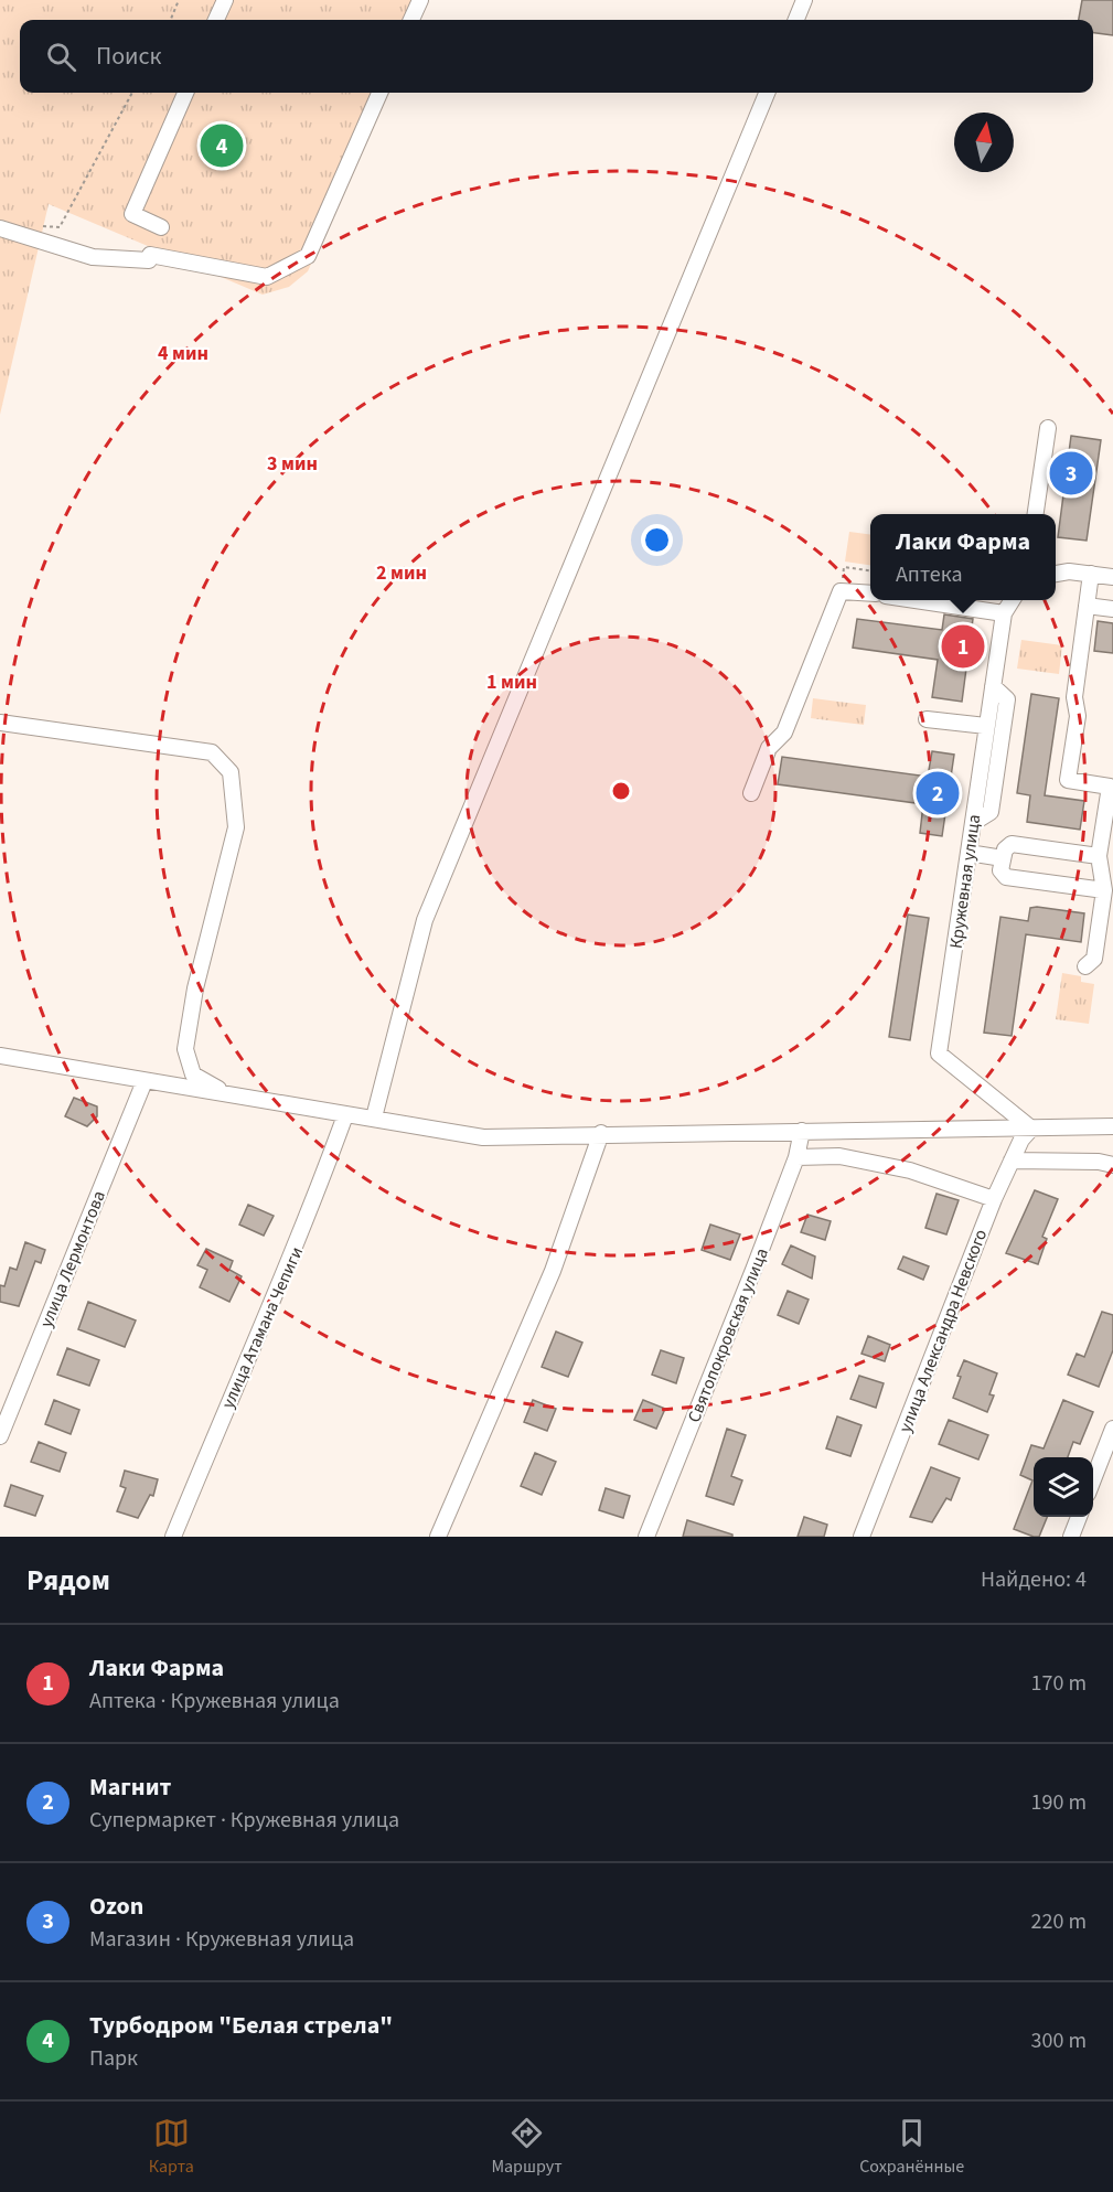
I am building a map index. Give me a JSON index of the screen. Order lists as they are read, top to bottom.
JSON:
{
  "streets": {
    "street": [
      "Кружевная улица",
      "улица Лермонтова",
      "улица Атамана Чепиги",
      "улица Александра Невского",
      "Святопокровская улица"
    ]
  },
  "crossings": [
    ["Кружевная улица", "улица Александра Невского"]
  ],
  "north": "top",
  "page": {
    "search": "Поиск",
    "pins": [
      "4",
      "3",
      "1",
      "2"
    ],
    "popup": ["Лаки Фарма", "Аптека"],
    "heading": ["Рядом", "Найдено: 4"],
    "list": [
      {
        "mark": "1",
        "name": "Лаки Фарма",
        "note": "Аптека · Кружевная улица",
        "value": "170 m"
      },
      {
        "mark": "2",
        "name": "Магнит",
        "note": "Супермаркет · Кружевная улица",
        "value": "190 m"
      },
      {
        "mark": "3",
        "name": "Ozon",
        "note": "Магазин · Кружевная улица",
        "value": "220 m"
      },
      {
        "mark": "4",
        "name": "Турбодром \"Белая стрела\"",
        "note": "Парк",
        "value": "300 m"
      }
    ],
    "nav": ["Карта", "Маршрут", "Сохранённые"]
  },
  "rings": [
    "4 мин",
    "3 мин",
    "2 мин",
    "1 мин"
  ]
}
